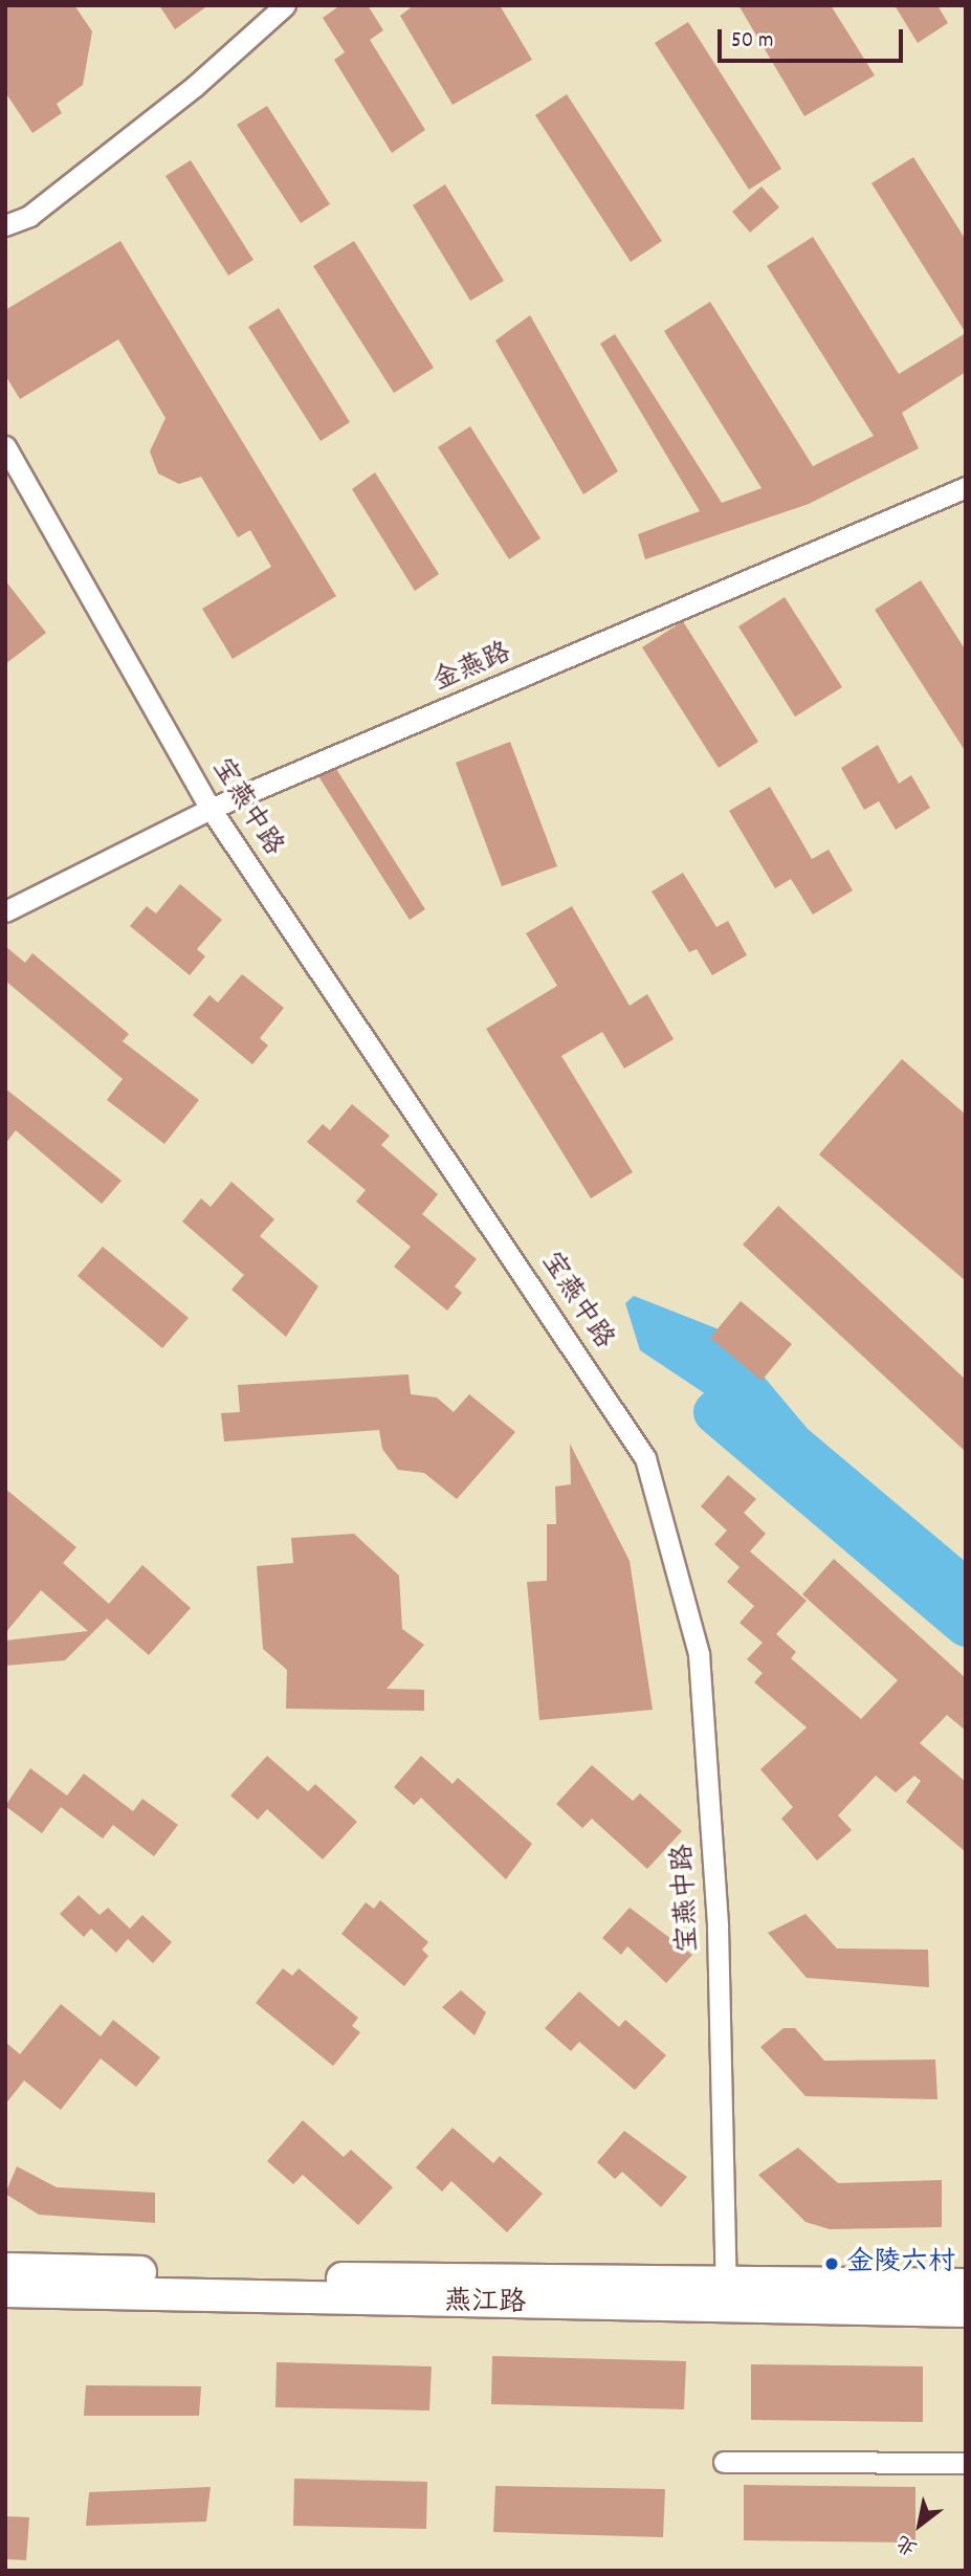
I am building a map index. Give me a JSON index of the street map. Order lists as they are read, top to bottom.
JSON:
{
  "streets": {
    "main road": ["燕江路"],
    "street": ["金燕路", "宝燕中路"]
  },
  "crossings": [
    ["金燕路", "宝燕中路"],
    ["宝燕中路", "燕江路"]
  ],
  "places": ["金陵六村"],
  "scale_bar": "50 m",
  "north": "bottom left"
}
